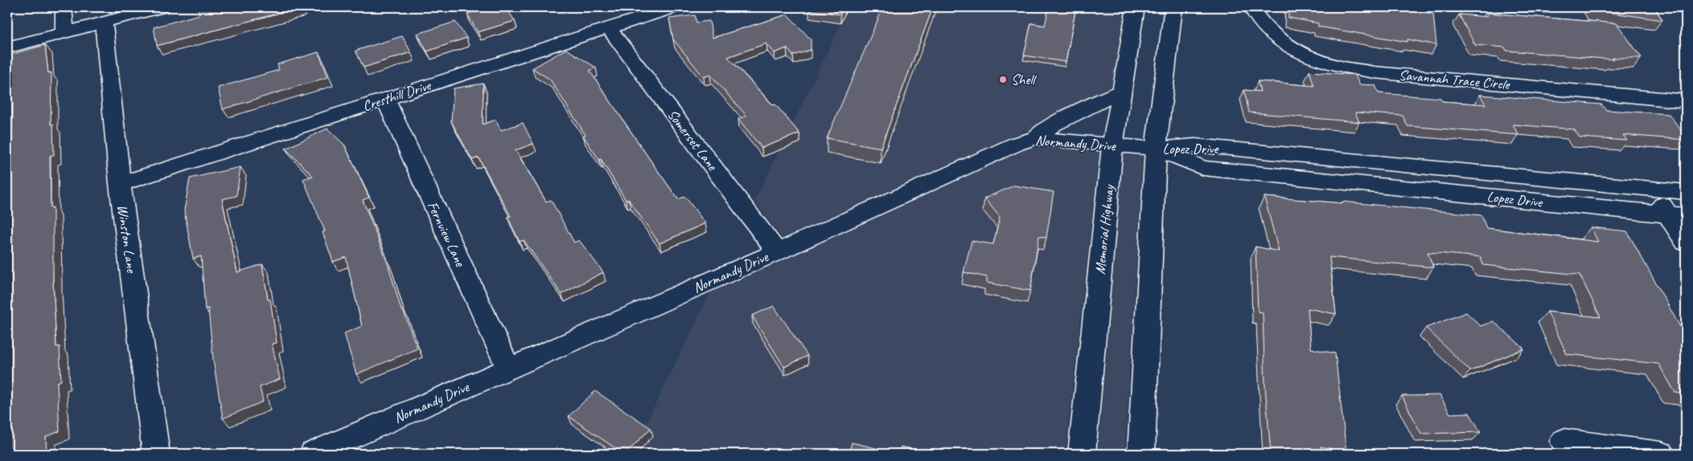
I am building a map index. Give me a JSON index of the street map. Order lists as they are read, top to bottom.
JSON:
{
  "streets": {
    "street": [
      "Savannah Trace Circle",
      "Cresthill Drive",
      "Somerset Lane",
      "Normandy Drive",
      "Lopez Drive",
      "Memorial Highway",
      "Fernview Lane",
      "Winston Lane"
    ]
  },
  "crossings": [
    ["Cresthill Drive", "Somerset Lane"],
    ["Cresthill Drive", "Fernview Lane"],
    ["Cresthill Drive", "Winston Lane"],
    ["Somerset Lane", "Normandy Drive"],
    ["Normandy Drive", "Lopez Drive"],
    ["Normandy Drive", "Memorial Highway"],
    ["Normandy Drive", "Fernview Lane"]
  ],
  "places": ["Shell"]
}
